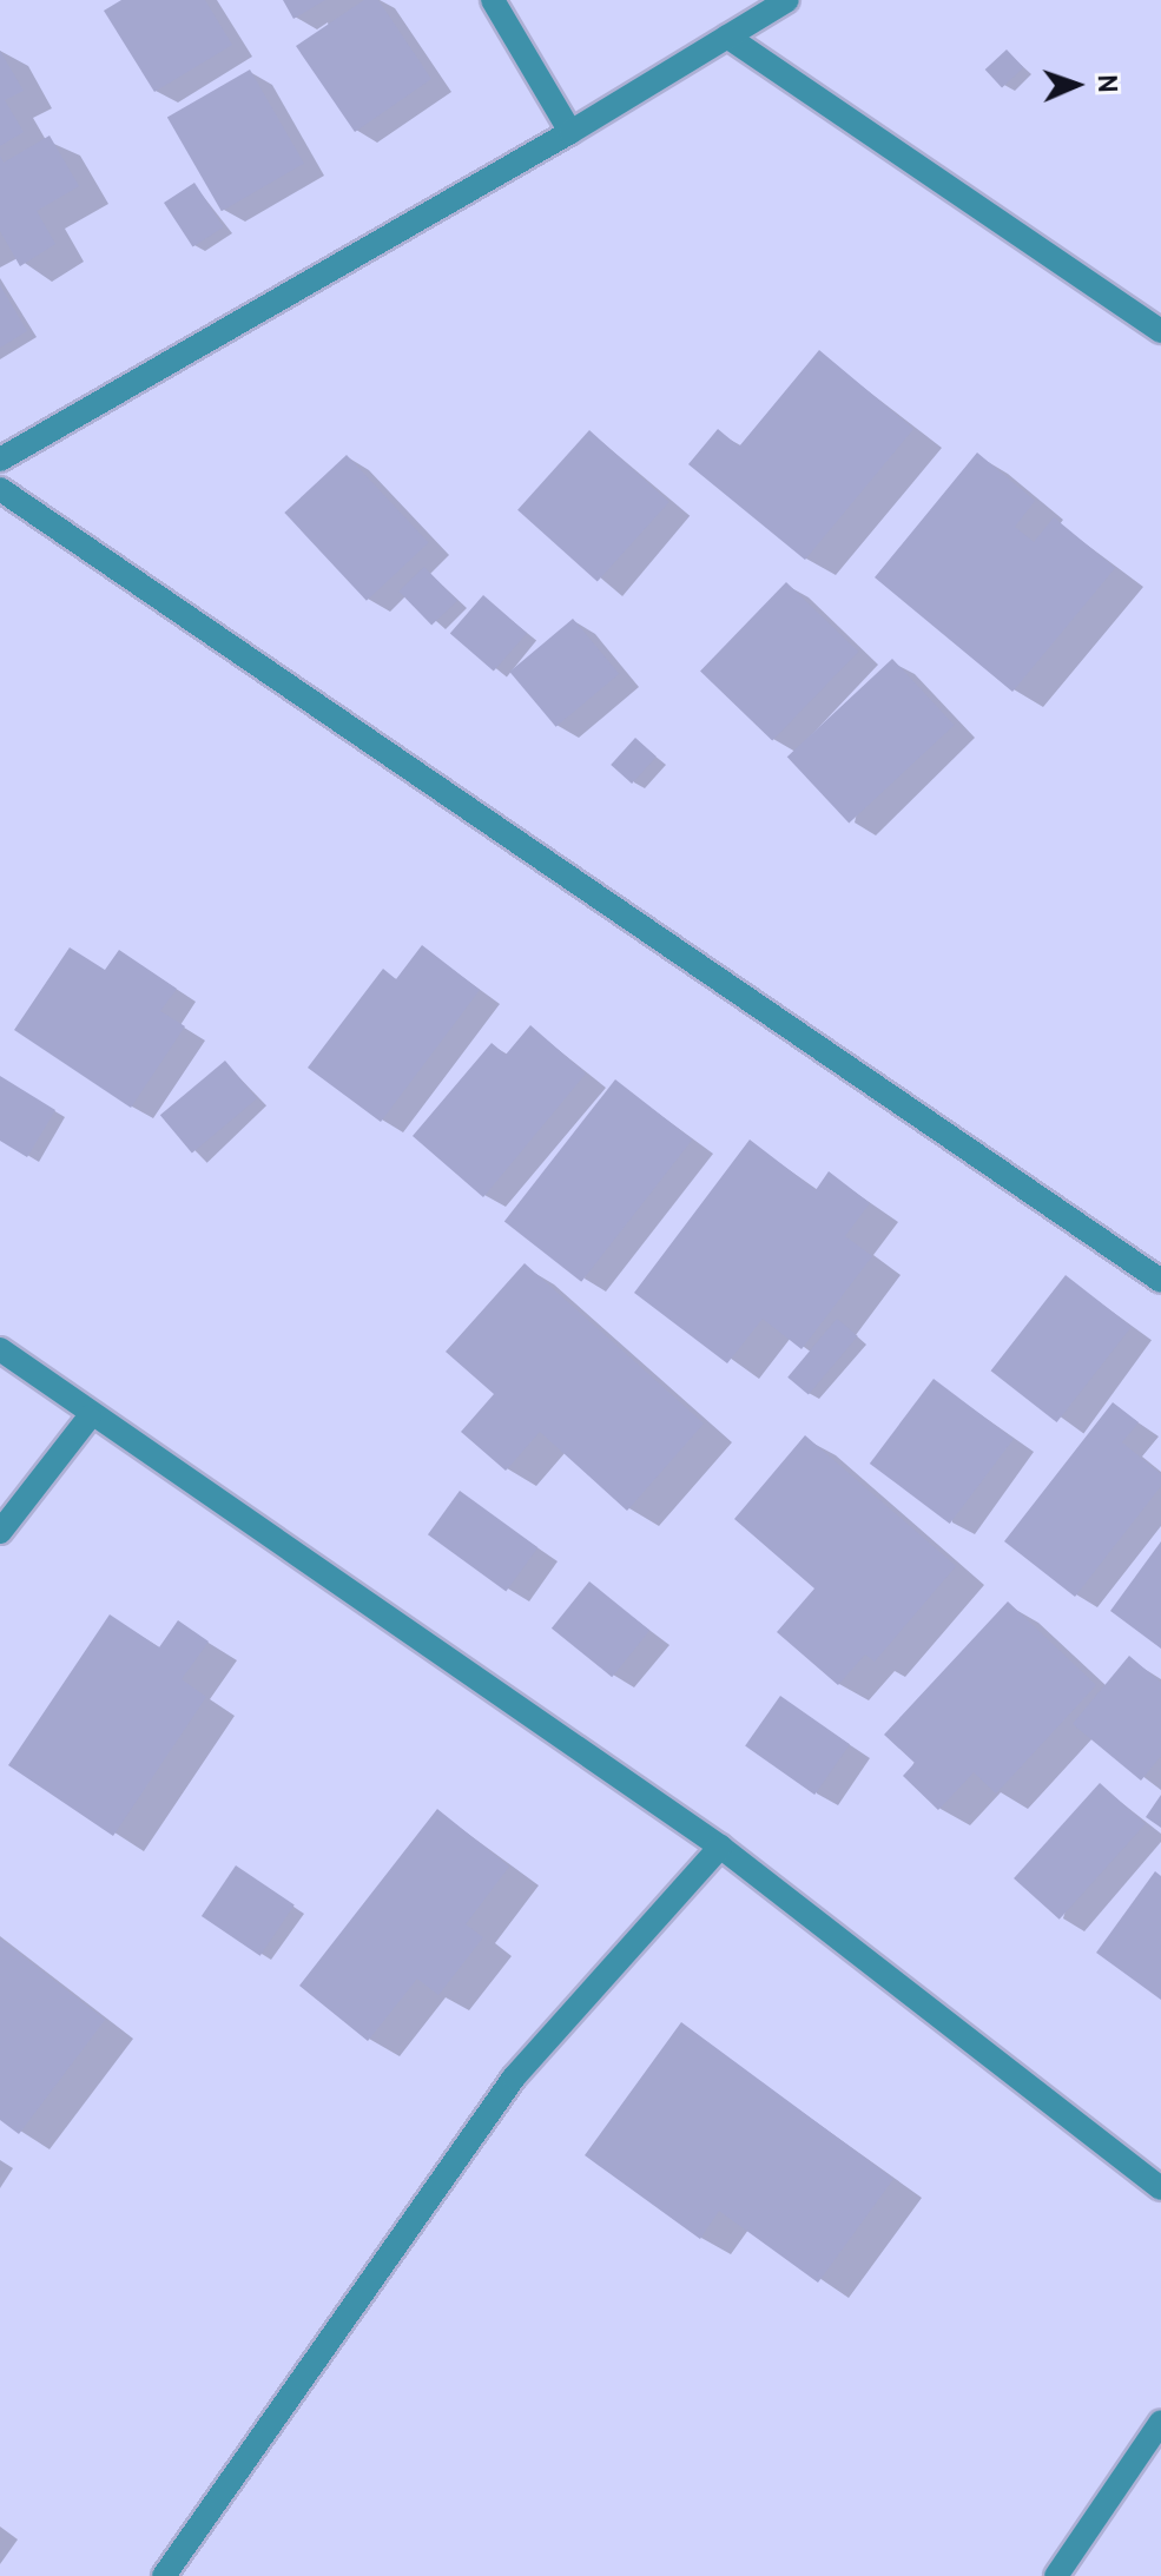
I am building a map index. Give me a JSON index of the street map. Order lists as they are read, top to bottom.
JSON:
{
  "north": "right"
}
